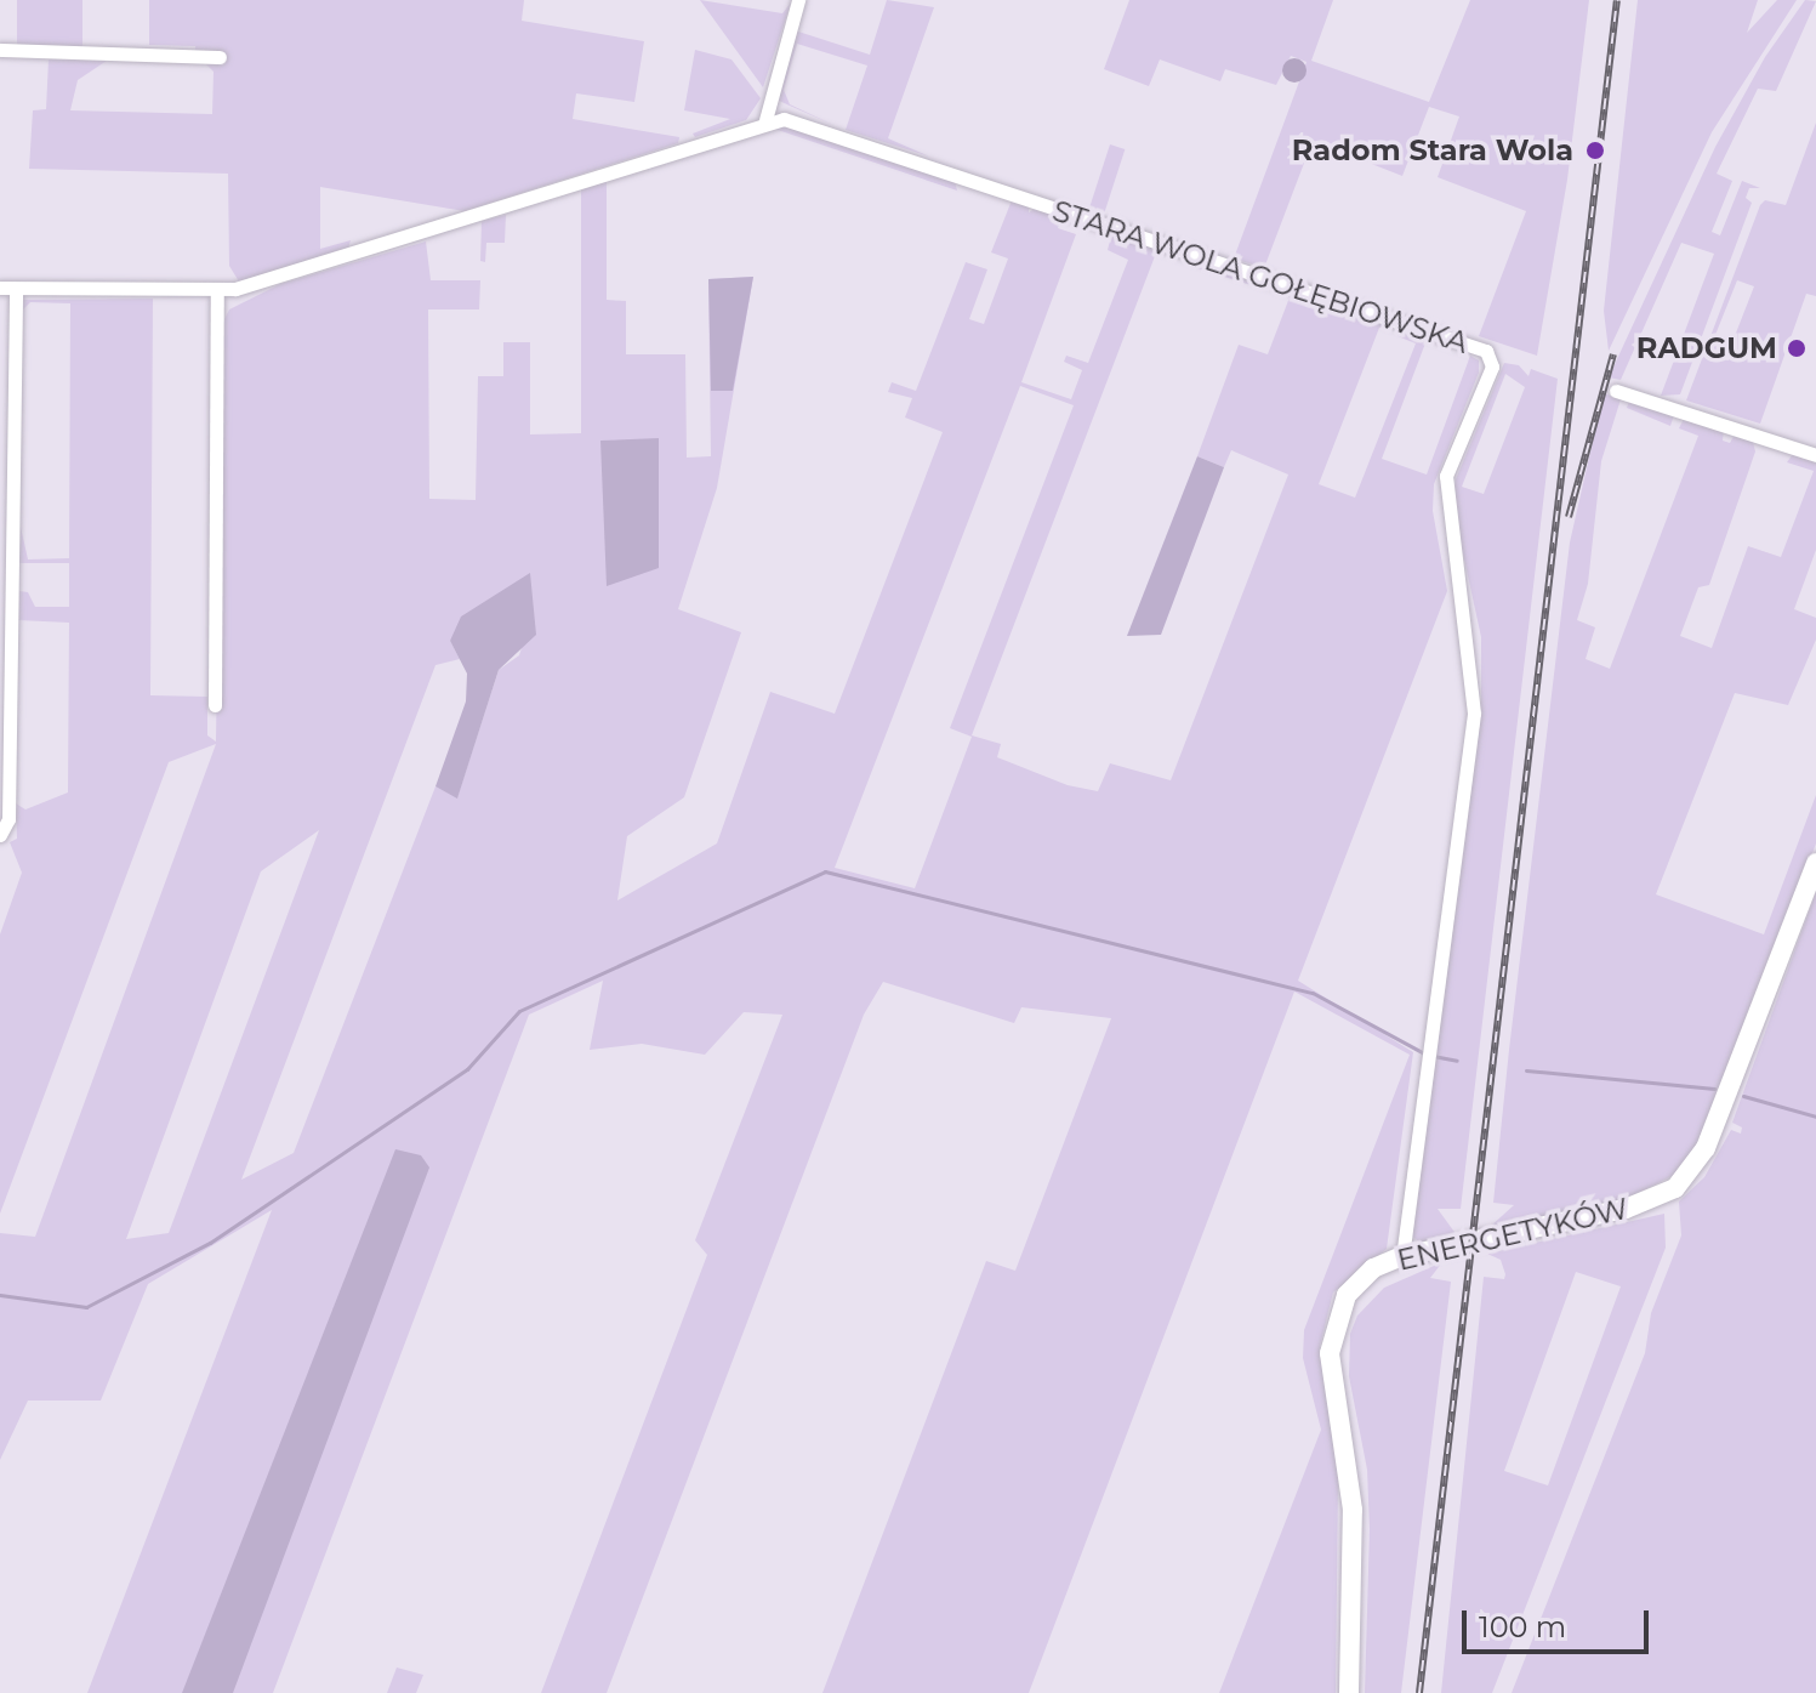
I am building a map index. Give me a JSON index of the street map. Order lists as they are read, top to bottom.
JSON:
{
  "streets": {
    "main road": ["ENERGETYKÓW"],
    "street": ["STARA WOLA GOŁĘBIOWSKA"]
  },
  "crossings": [
    ["STARA WOLA GOŁĘBIOWSKA", "ENERGETYKÓW"]
  ],
  "places": ["Radom Stara Wola", "RADGUM"],
  "scale_bar": "100 m"
}
